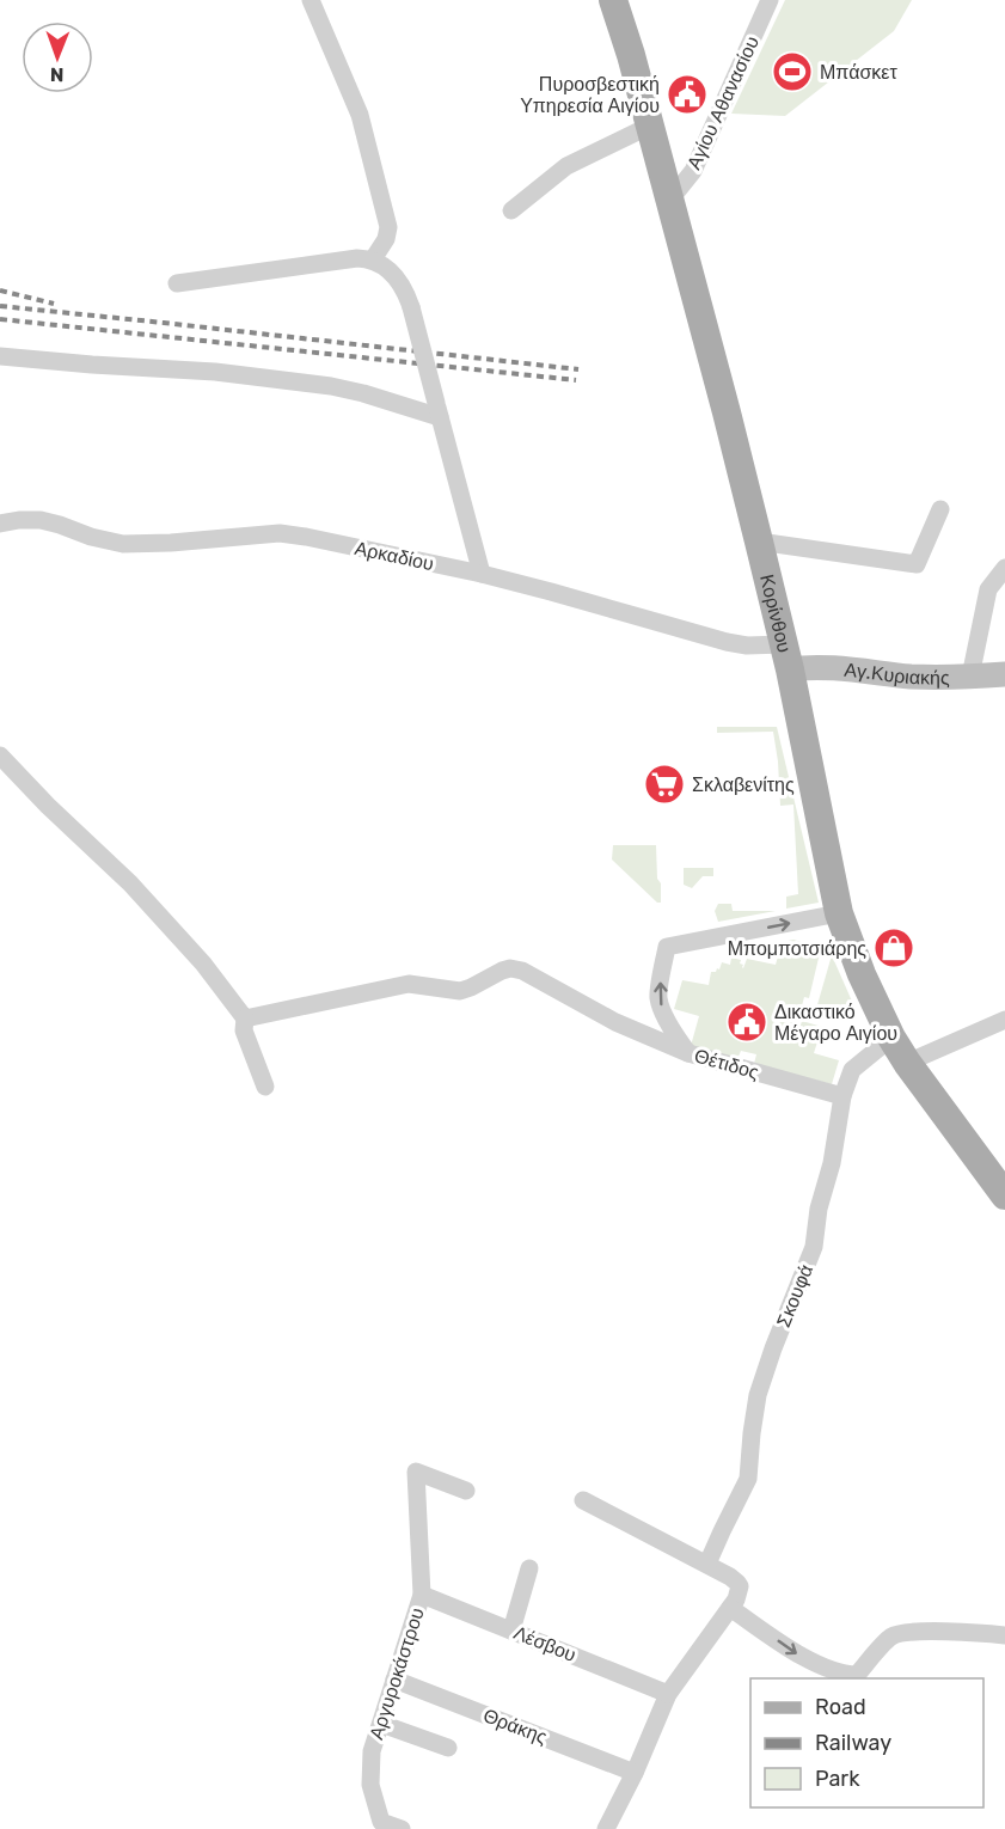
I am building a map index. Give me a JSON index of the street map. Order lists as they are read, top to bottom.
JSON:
{
  "streets": {
    "main road": ["Κορίνθου", "Αγ.Κυριακής"],
    "street": [
      "Αγίου Αθανασίου",
      "Αρκαδίου",
      "Θέτιδος",
      "Σκουφά",
      "Λέσβου",
      "Αργυροκάστρου",
      "Θράκης"
    ]
  },
  "crossings": [
    ["Αγίου Αθανασίου", "Κορίνθου"],
    ["Αρκαδίου", "Κορίνθου"],
    ["Αρκαδίου", "Αγ.Κυριακής"],
    ["Κορίνθου", "Αγ.Κυριακής"],
    ["Κορίνθου", "Σκουφά"],
    ["Θέτιδος", "Σκουφά"],
    ["Λέσβου", "Αργυροκάστρου"],
    ["Αργυροκάστρου", "Θράκης"]
  ],
  "places": {
    "sports": ["Μπάσκετ"],
    "public building": ["Πυροσβεστική Υπηρεσία Αιγίου", "Δικαστικό Μέγαρο Αιγίου"],
    "supermarket": ["Σκλαβενίτης"],
    "shop": ["Μπομποτσιάρης"]
  },
  "legend": ["Road", "Railway", "Park"],
  "north": "bottom"
}
